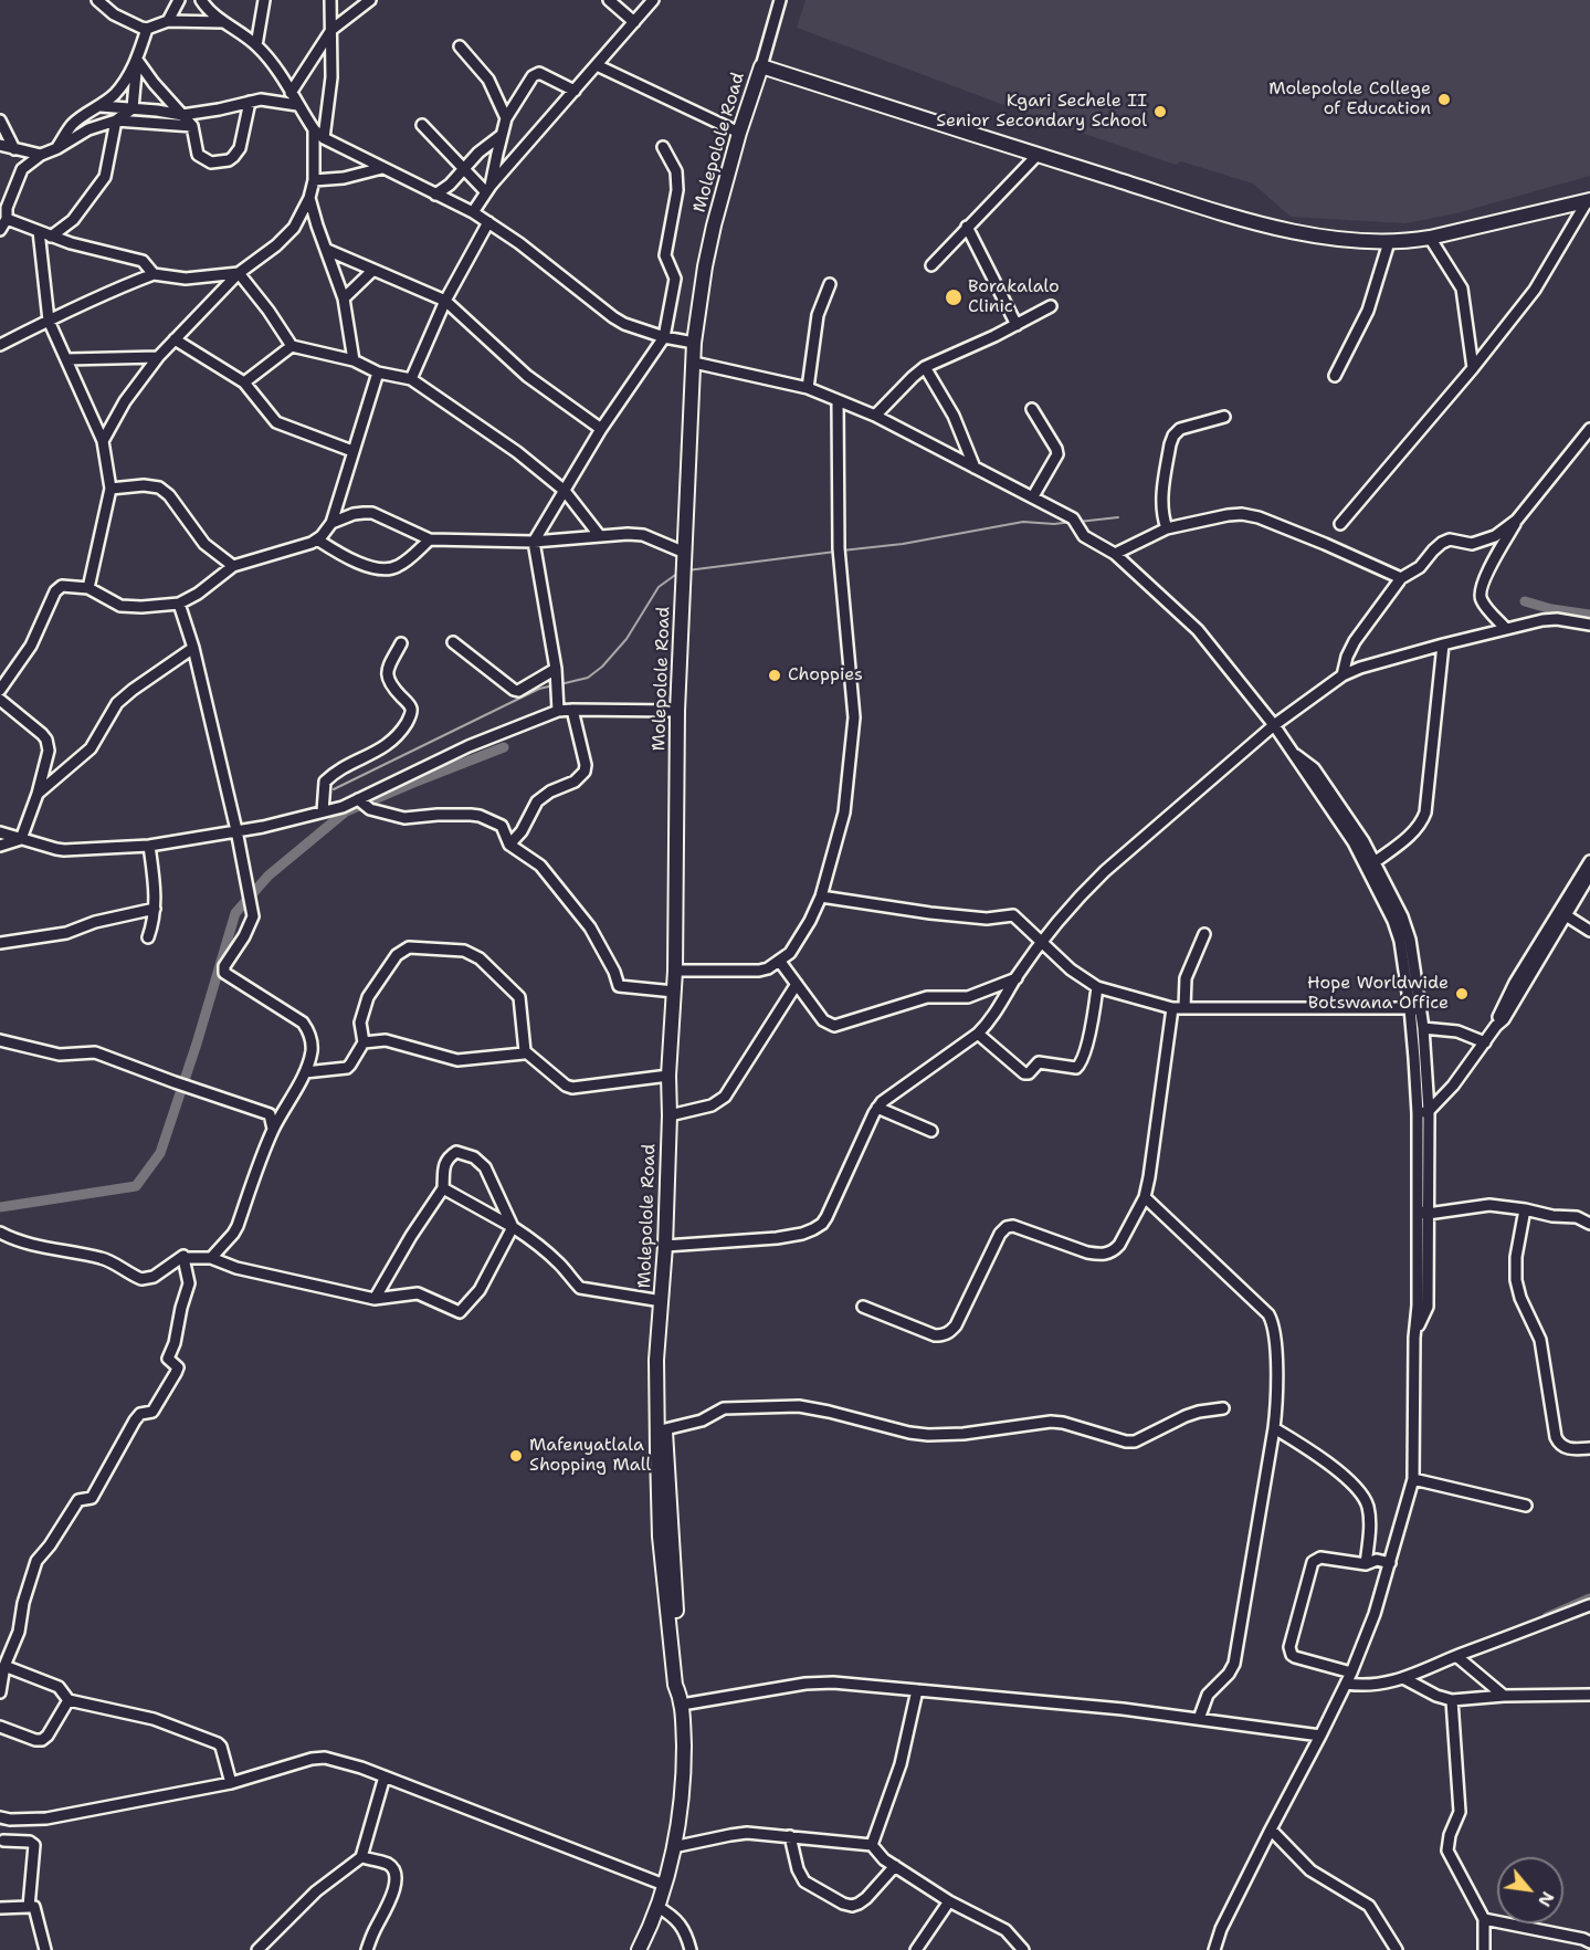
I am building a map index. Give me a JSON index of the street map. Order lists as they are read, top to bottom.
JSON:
{
  "streets": {
    "main road": ["Molepolole Road"]
  },
  "places": [
    "Molepolole College of Education",
    "Kgari Sechele II Senior Secondary School",
    "Borakalalo Clinic",
    "Choppies",
    "Hope Worldwide Botswana Office",
    "Mafenyatlala Shopping Mall"
  ],
  "north": "bottom right"
}
